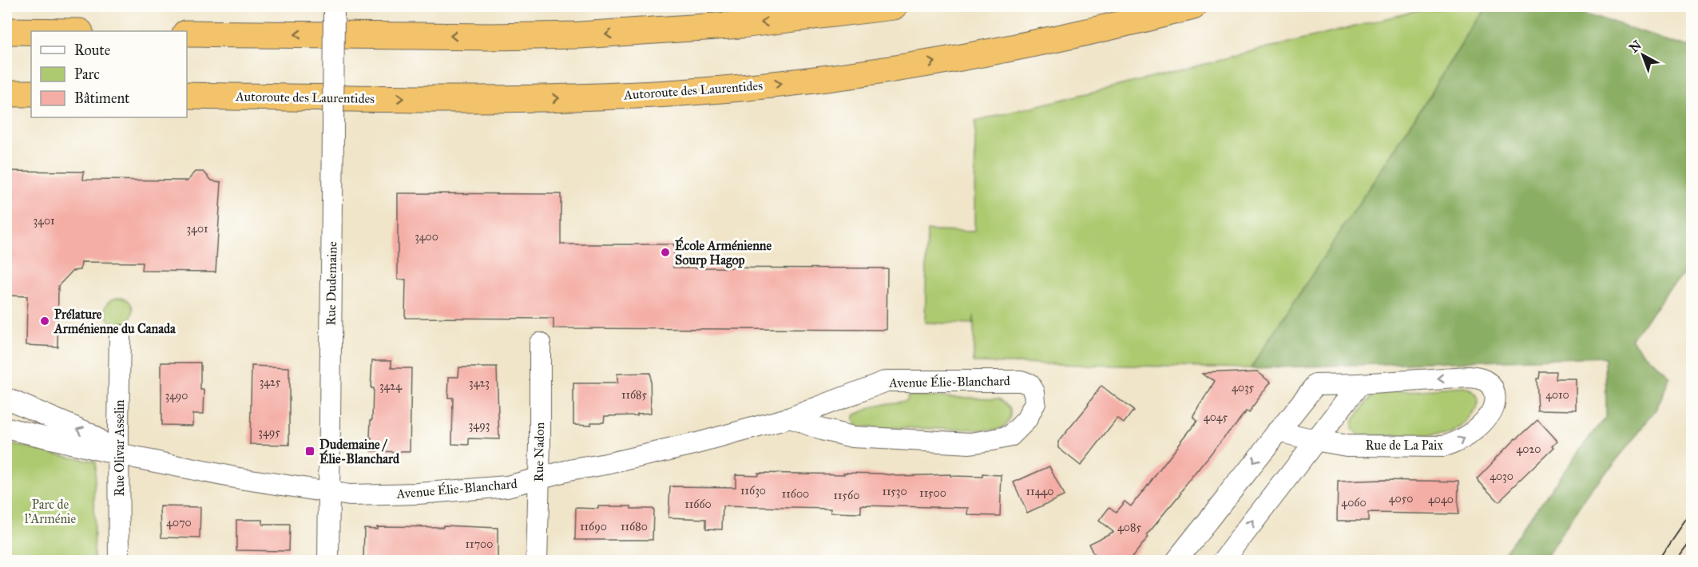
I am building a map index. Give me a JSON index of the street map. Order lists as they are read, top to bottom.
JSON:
{
  "streets": {
    "highway": ["Autoroute des Laurentides"],
    "street": [
      "Rue Dudemaine",
      "Avenue Élie-Blanchard",
      "Rue de La Paix",
      "Rue Olivar Asselin",
      "Rue Nadon"
    ]
  },
  "crossings": [
    ["Rue Dudemaine", "Avenue Élie-Blanchard"],
    ["Avenue Élie-Blanchard", "Rue Olivar Asselin"],
    ["Avenue Élie-Blanchard", "Rue Nadon"]
  ],
  "parks": ["Parc de l'Arménie"],
  "places": {
    "other": ["École Arménienne Sourp Hagop", "Prélature Arménienne du Canada"],
    "transit": ["Dudemaine / Élie-Blanchard"]
  },
  "house_numbers": [
    "3401",
    "3401",
    "3400",
    "3425",
    "3423",
    "3424",
    "4035",
    "11685",
    "4010",
    "3490",
    "4045",
    "3493",
    "3495",
    "4020",
    "4030",
    "11630",
    "11530",
    "11440",
    "11500",
    "11600",
    "11560",
    "4050",
    "4040",
    "4060",
    "11660",
    "4070",
    "11690",
    "11680",
    "4085",
    "11700"
  ],
  "legend": ["Route", "Parc", "Bâtiment"],
  "north": "top left"
}
